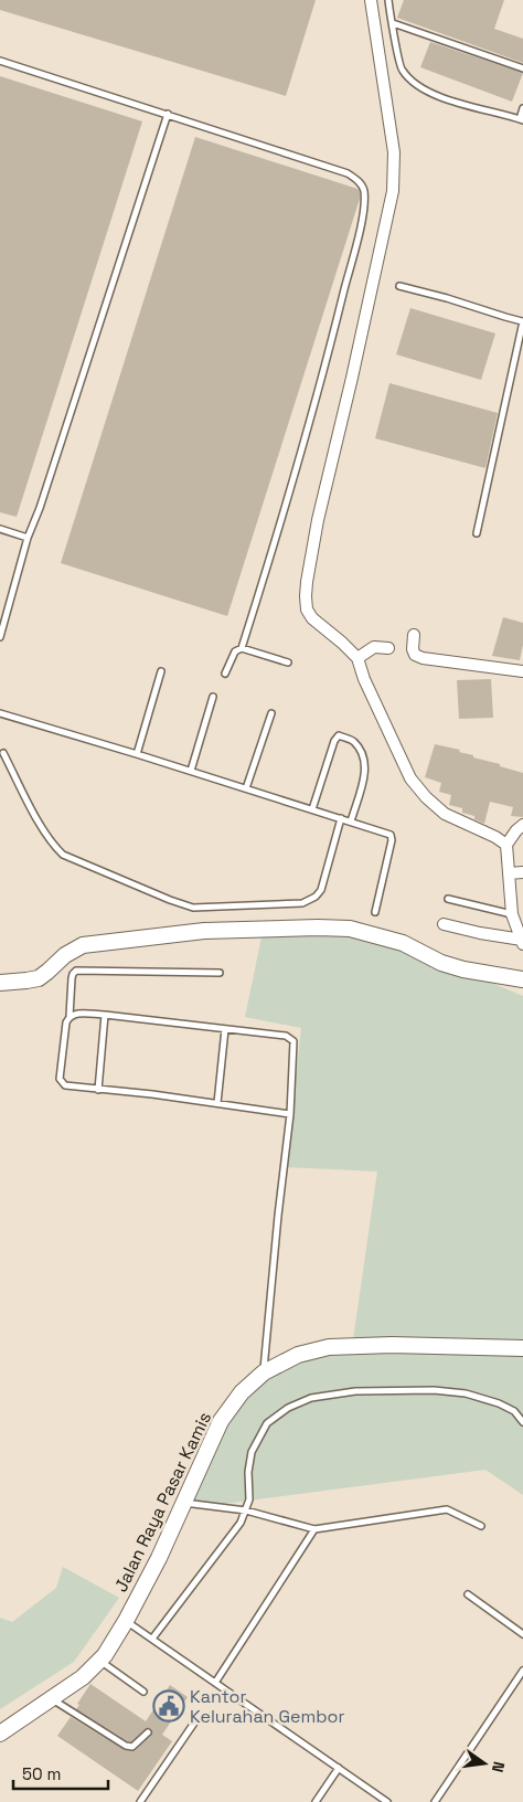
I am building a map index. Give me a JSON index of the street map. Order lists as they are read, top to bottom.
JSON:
{
  "streets": {
    "main road": ["Jalan Raya Pasar Kamis"]
  },
  "places": {
    "public building": ["Kantor Kelurahan Gembor"]
  },
  "scale_bar": "50 m",
  "north": "right"
}
